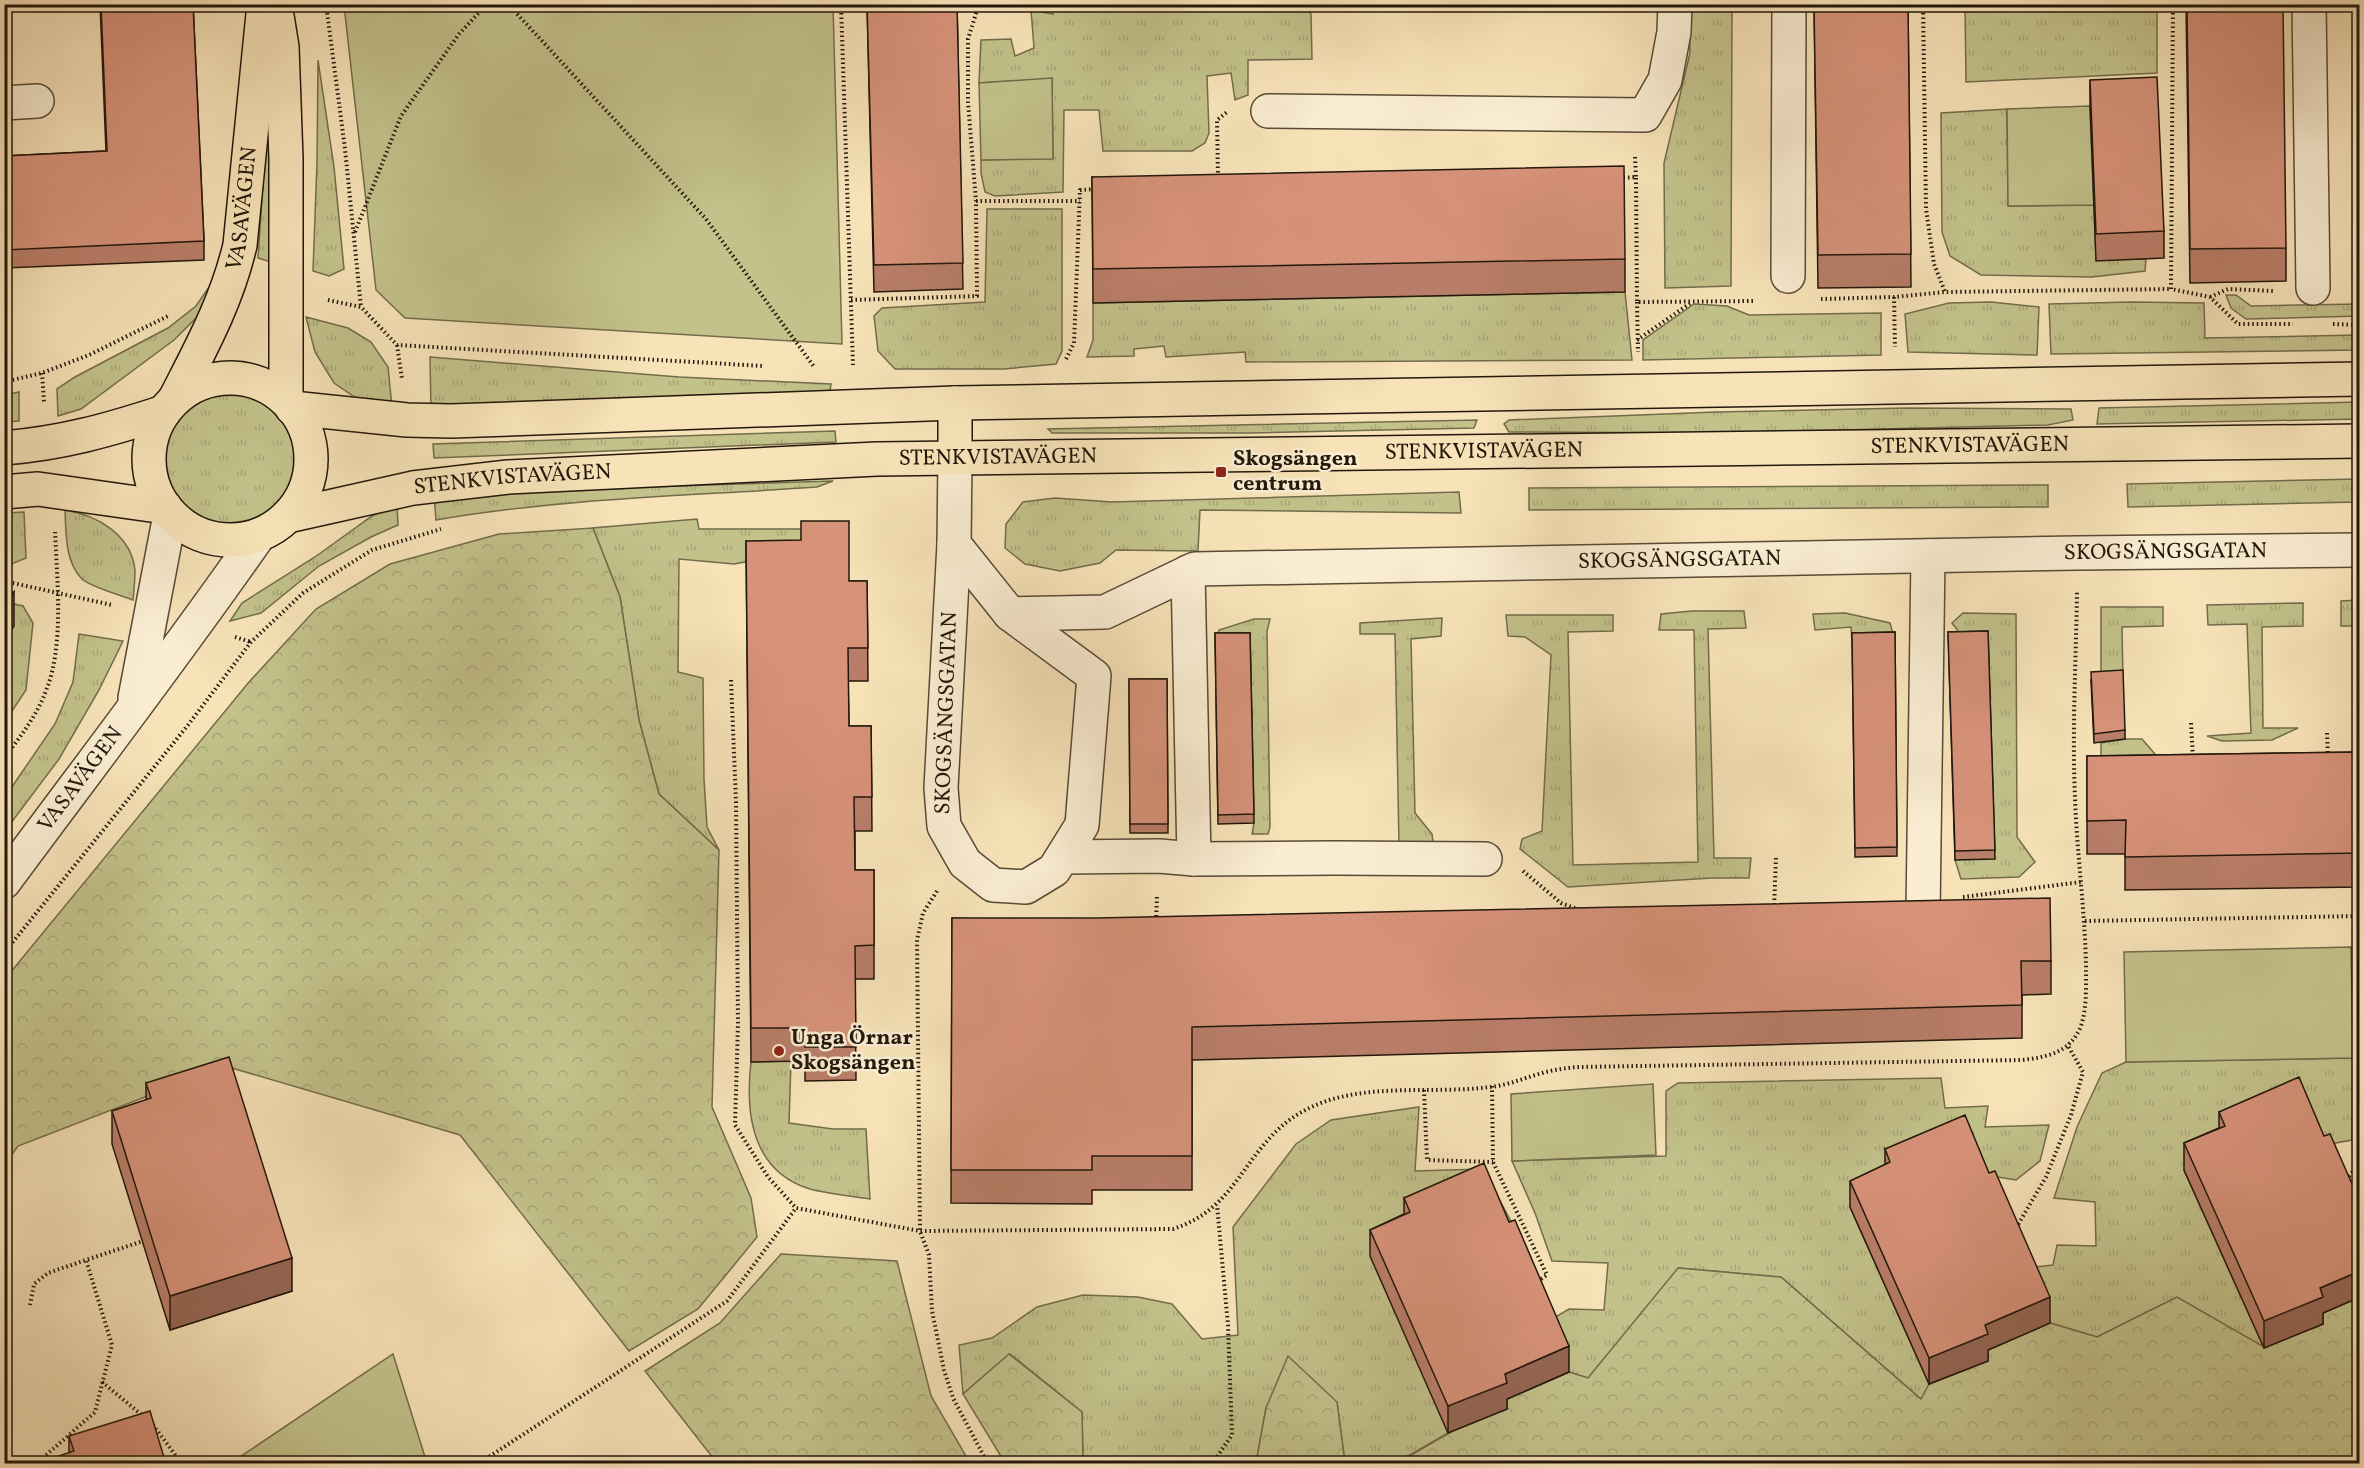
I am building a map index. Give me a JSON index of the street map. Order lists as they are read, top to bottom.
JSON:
{
  "streets": {
    "main road": ["VASAVÄGEN", "STENKVISTAVÄGEN"],
    "street": ["SKOGSÄNGSGATAN"]
  },
  "crossings": [
    ["VASAVÄGEN", "STENKVISTAVÄGEN"],
    ["STENKVISTAVÄGEN", "SKOGSÄNGSGATAN"]
  ],
  "places": {
    "transit": ["Skogsängen centrum"],
    "other": ["Unga Örnar Skogsängen"]
  }
}
